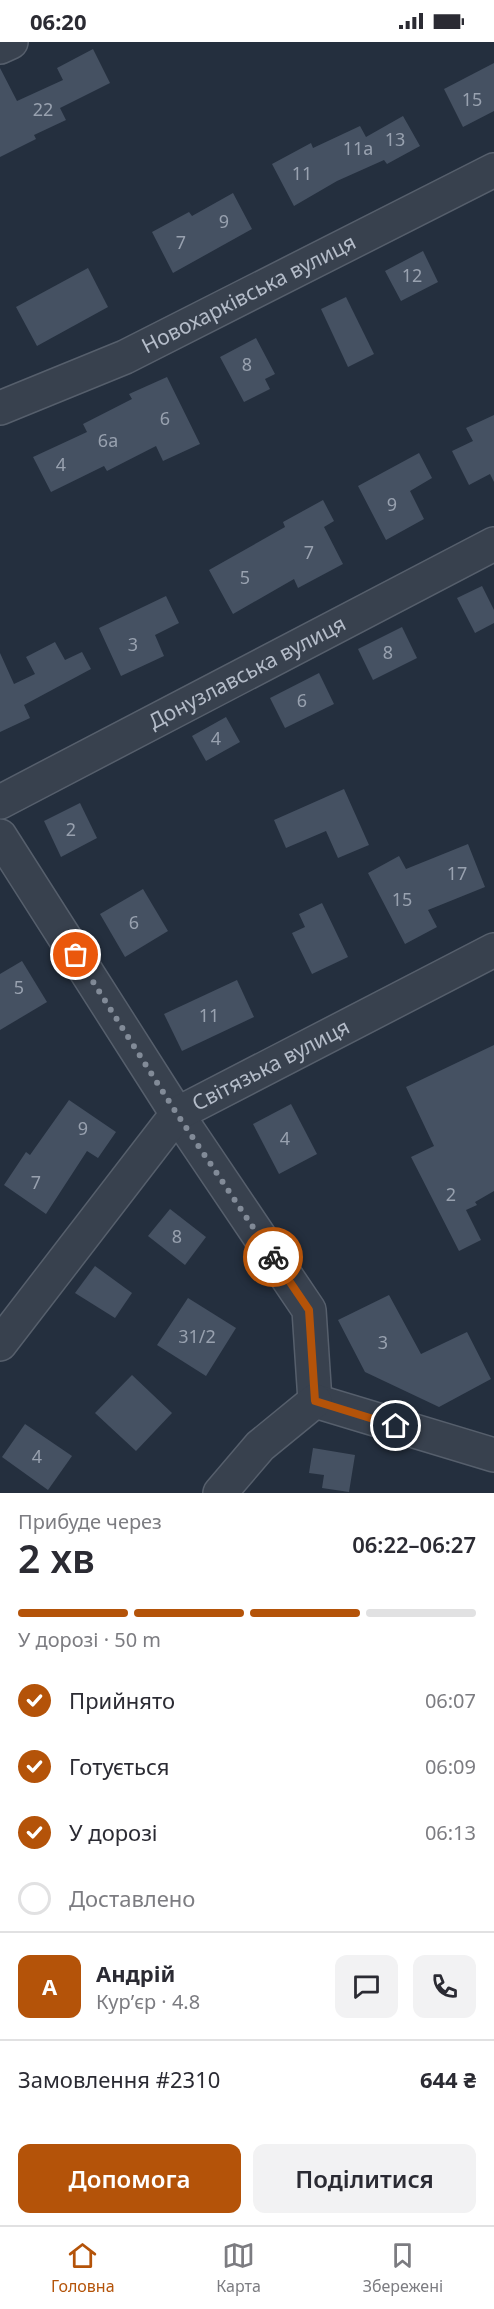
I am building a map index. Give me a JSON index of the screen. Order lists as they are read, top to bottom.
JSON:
{
  "streets": {
    "street": ["Новохарківська вулиця", "Донузлавська вулиця", "Світязька вулиця"]
  },
  "house_numbers": [
    "15",
    "22",
    "13",
    "11а",
    "11",
    "9",
    "7",
    "12",
    "8",
    "6",
    "6а",
    "4",
    "9",
    "7",
    "5",
    "3",
    "8",
    "6",
    "4",
    "2",
    "17",
    "15",
    "6",
    "5",
    "11",
    "9",
    "4",
    "7",
    "2",
    "8",
    "31/2",
    "3",
    "4"
  ],
  "page": {
    "status": "06:20",
    "heading": ["2 хв", "Прибуде через", "06:22–06:27"],
    "panel": [
      "Андрій",
      "Кур’єр · 4.8",
      "Замовлення #2310",
      "644 ₴"
    ],
    "bar": "У дорозі · 50 m",
    "list": [
      ["Прийнято", "06:07"],
      ["Готується", "06:09"],
      ["У дорозі", "06:13"],
      "Доставлено"
    ],
    "round": "А",
    "buttons": ["Допомога", "Поділитися"],
    "tabs": ["Головна", "Карта", "Збережені"]
  }
}
